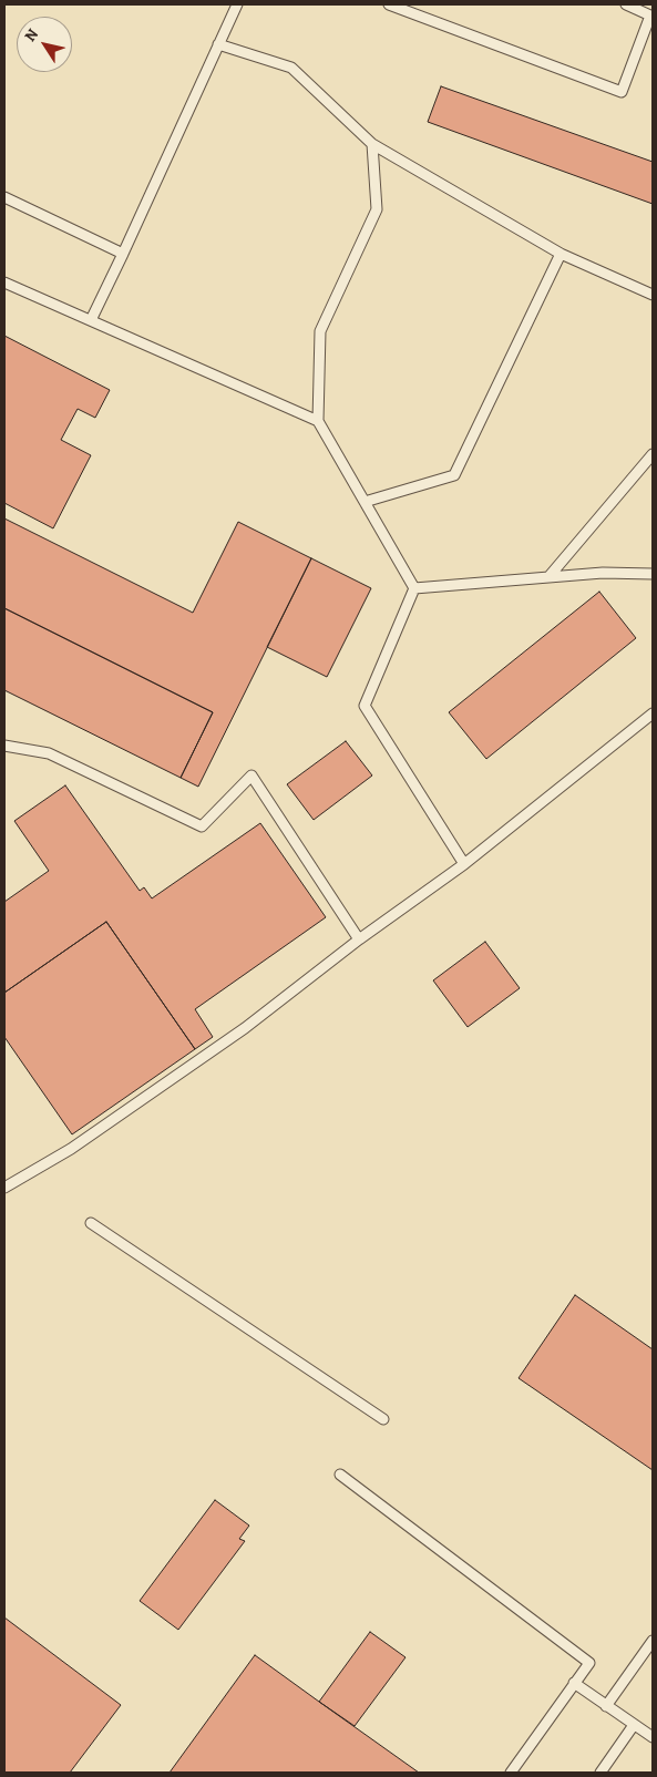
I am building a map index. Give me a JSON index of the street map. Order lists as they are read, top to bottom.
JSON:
{
  "north": "top left"
}
